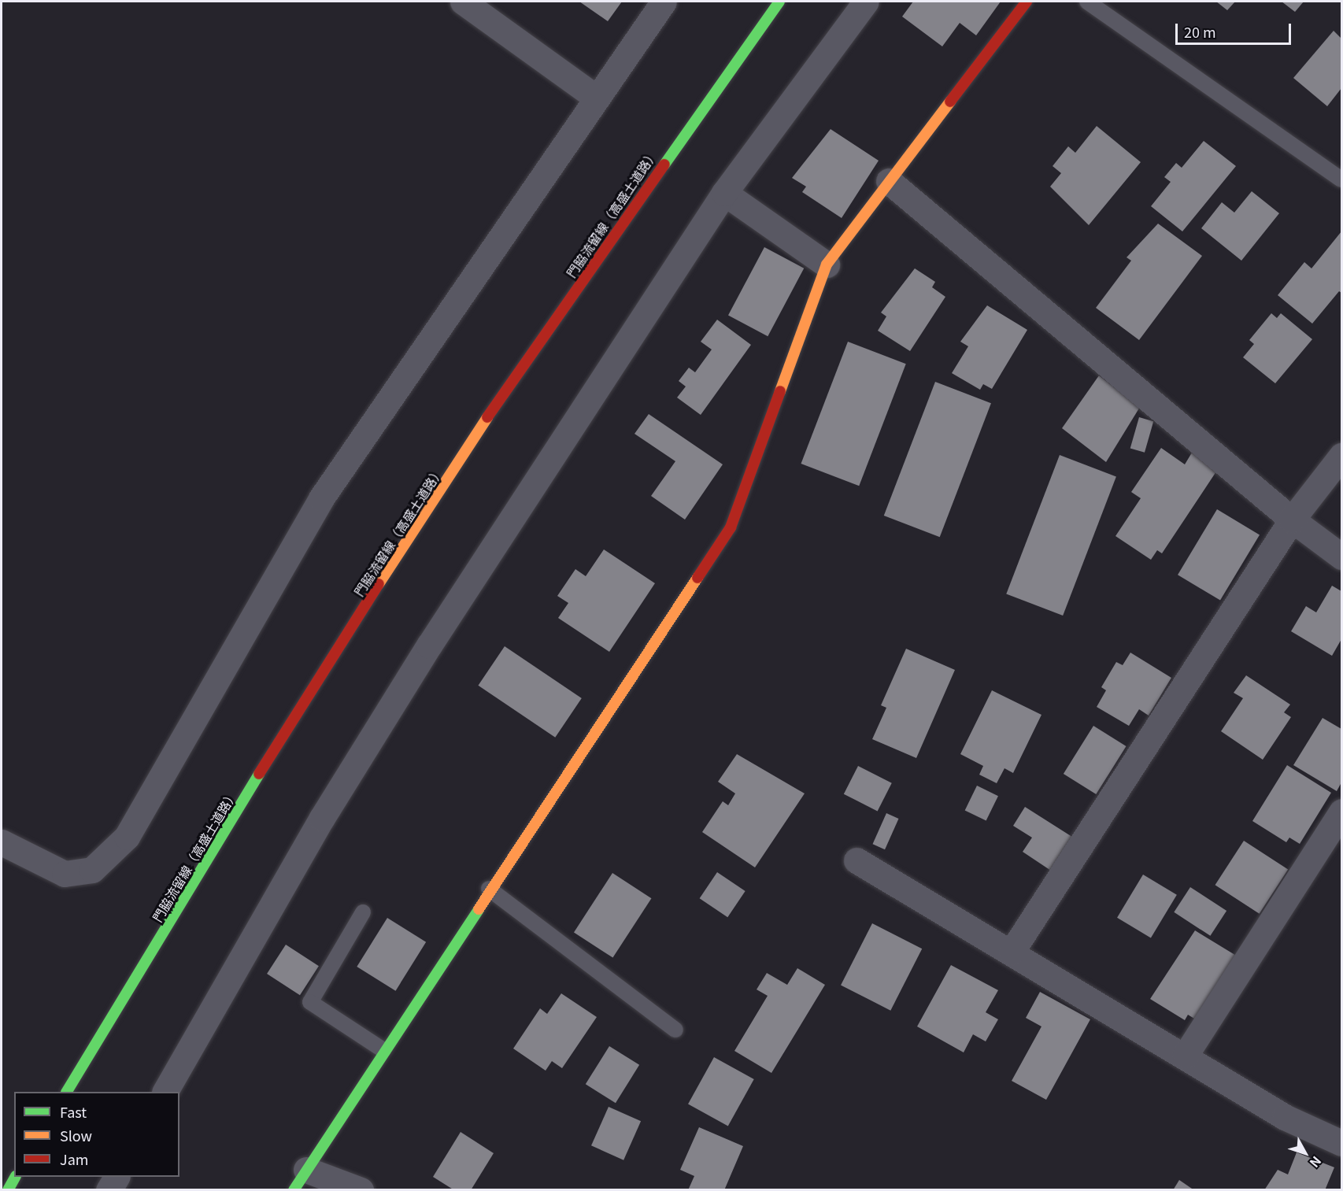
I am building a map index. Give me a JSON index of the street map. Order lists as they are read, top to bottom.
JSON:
{
  "streets": {
    "street": ["門脇流留線（高盛土道路）"]
  },
  "legend": ["Fast", "Slow", "Jam"],
  "scale_bar": "20 m",
  "north": "bottom right"
}
